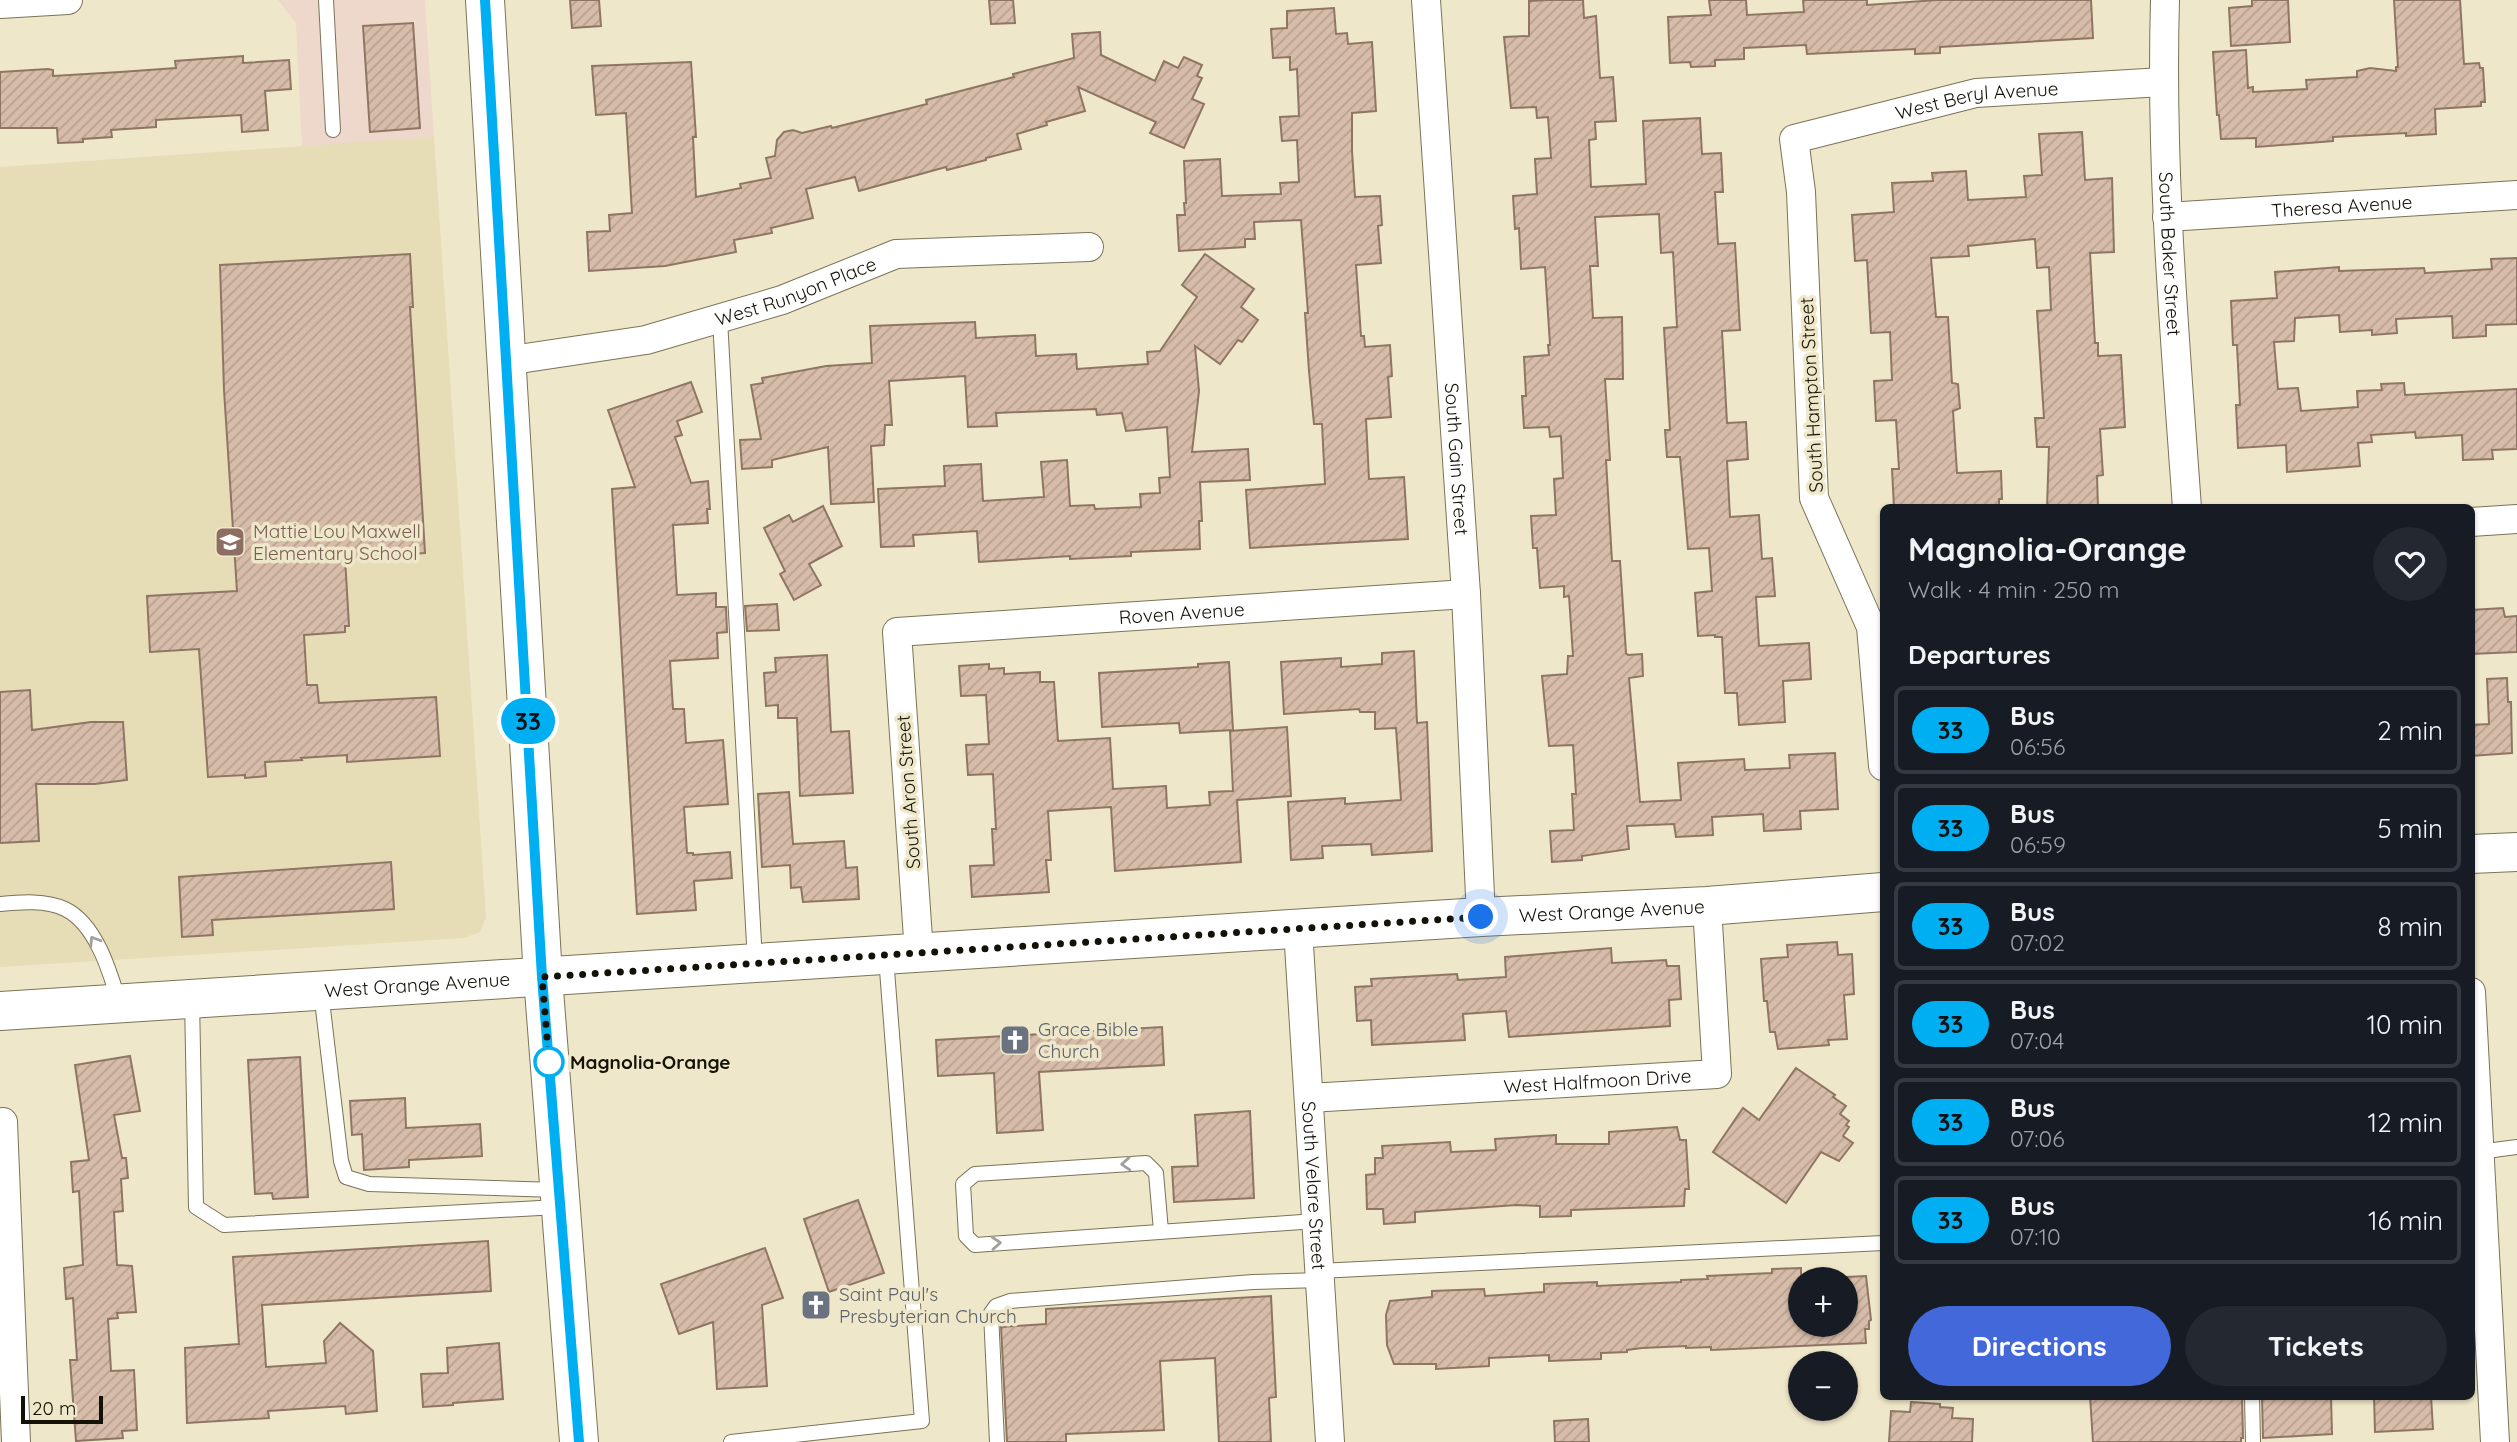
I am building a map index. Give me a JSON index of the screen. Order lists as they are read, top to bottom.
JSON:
{
  "streets": {
    "street": [
      "West Beryl Avenue",
      "Theresa Avenue",
      "South Baker Street",
      "West Runyon Place",
      "South Hampton Street",
      "South Gain Street",
      "Roven Avenue",
      "South Aron Street",
      "West Orange Avenue",
      "West Halfmoon Drive",
      "South Velare Street"
    ]
  },
  "crossings": [
    ["West Beryl Avenue", "South Baker Street"],
    ["West Beryl Avenue", "South Hampton Street"],
    ["Theresa Avenue", "South Baker Street"],
    ["South Gain Street", "Roven Avenue"],
    ["South Gain Street", "West Orange Avenue"],
    ["Roven Avenue", "South Aron Street"],
    ["South Aron Street", "West Orange Avenue"],
    ["West Orange Avenue", "West Halfmoon Drive"],
    ["West Orange Avenue", "South Velare Street"],
    ["West Halfmoon Drive", "South Velare Street"]
  ],
  "places": {
    "school or university": ["Mattie Lou Maxwell Elementary School"],
    "church": ["Grace Bible Church", "Saint Paul's Presbyterian Church"],
    "other": ["Magnolia-Orange"]
  },
  "lines": ["bus line 33"],
  "scale_bar": "20 m",
  "page": {
    "on_map": "33",
    "heading": [
      ["Magnolia-Orange", "Walk · 4 min · 250 m"],
      "Departures"
    ],
    "list": [
      {
        "mark": "33",
        "name": "Bus",
        "note": "06:56",
        "value": "2 min"
      },
      {
        "mark": "33",
        "name": "Bus",
        "note": "06:59",
        "value": "5 min"
      },
      {
        "mark": "33",
        "name": "Bus",
        "note": "07:02",
        "value": "8 min"
      },
      {
        "mark": "33",
        "name": "Bus",
        "note": "07:04",
        "value": "10 min"
      },
      {
        "mark": "33",
        "name": "Bus",
        "note": "07:06",
        "value": "12 min"
      },
      {
        "mark": "33",
        "name": "Bus",
        "note": "07:10",
        "value": "16 min"
      }
    ],
    "map_buttons": ["+", "−"],
    "buttons": ["Directions", "Tickets"],
    "scale": "20 m"
  }
}
